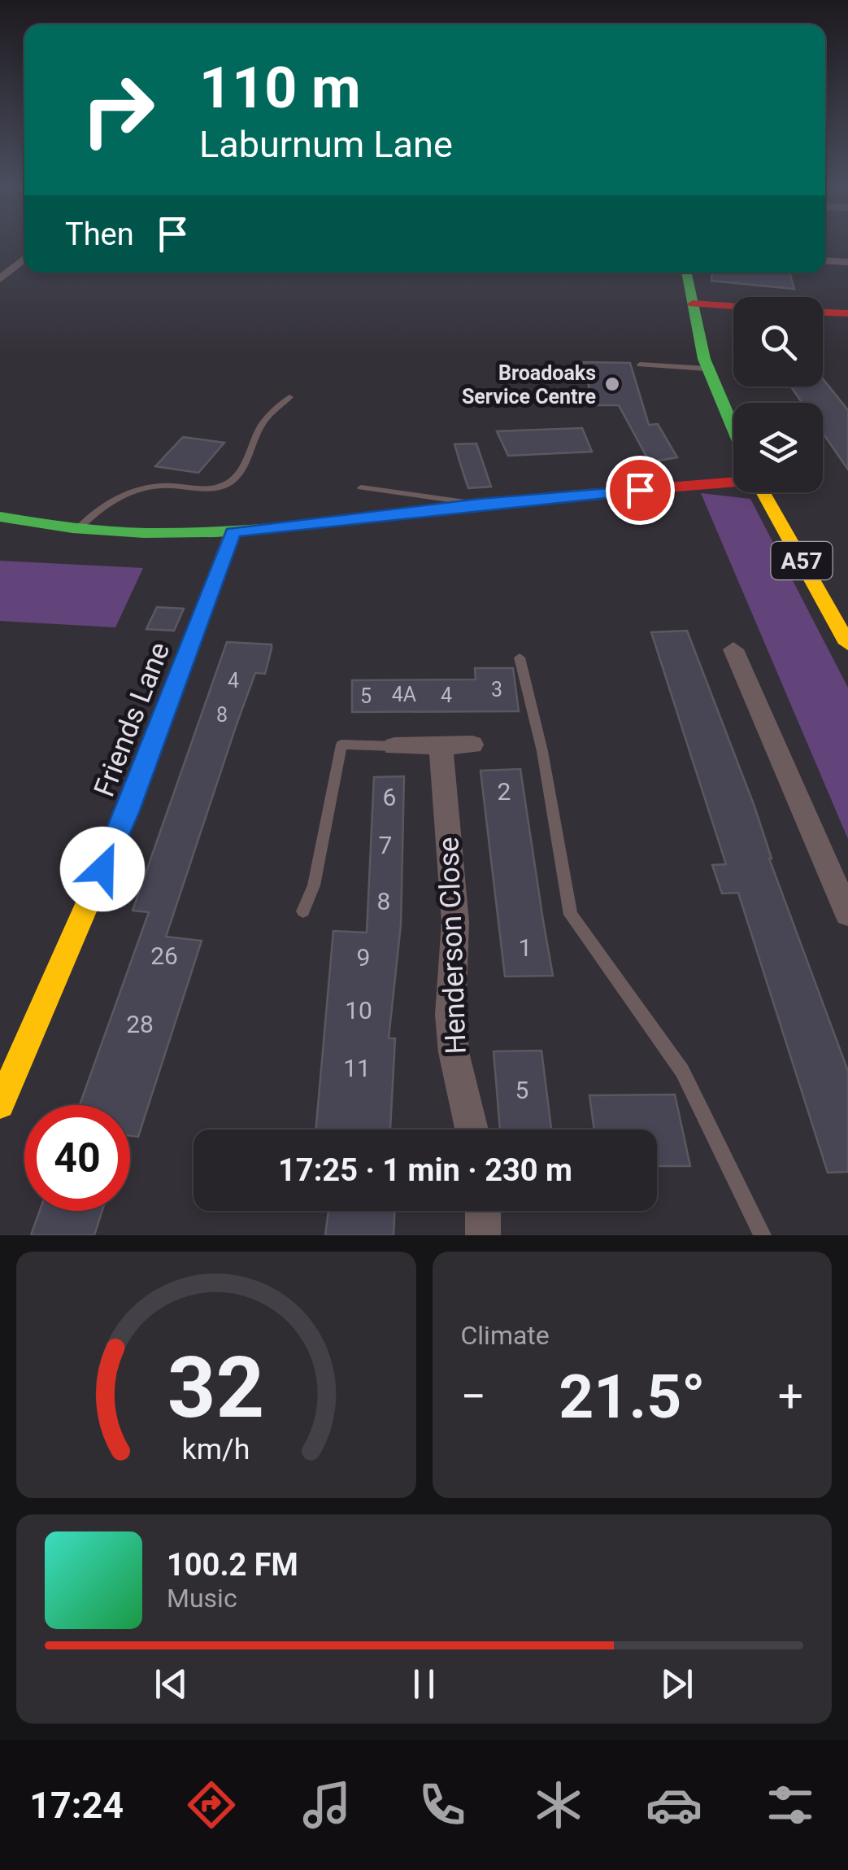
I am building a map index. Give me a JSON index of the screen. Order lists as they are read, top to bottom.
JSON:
{
  "streets": {
    "main road": ["A57", "Friends Lane"],
    "street": ["Henderson Close"]
  },
  "places": ["Broadoaks Service Centre"],
  "house_numbers": [
    "4",
    "3",
    "4A",
    "4",
    "5",
    "8",
    "2",
    "6",
    "7",
    "8",
    "1",
    "26",
    "9",
    "10",
    "28",
    "11",
    "5"
  ],
  "page": {
    "turn": ["110 m", "Laburnum Lane"],
    "then": "Then",
    "limit": "40",
    "trip": "17:25 · 1 min · 230 m",
    "tile": "Climate",
    "heat": ["−", "21.5°", "+"],
    "song": ["100.2 FM", "Music"],
    "tabs": "17:24",
    "gauge": ["32", "km/h"]
  }
}
